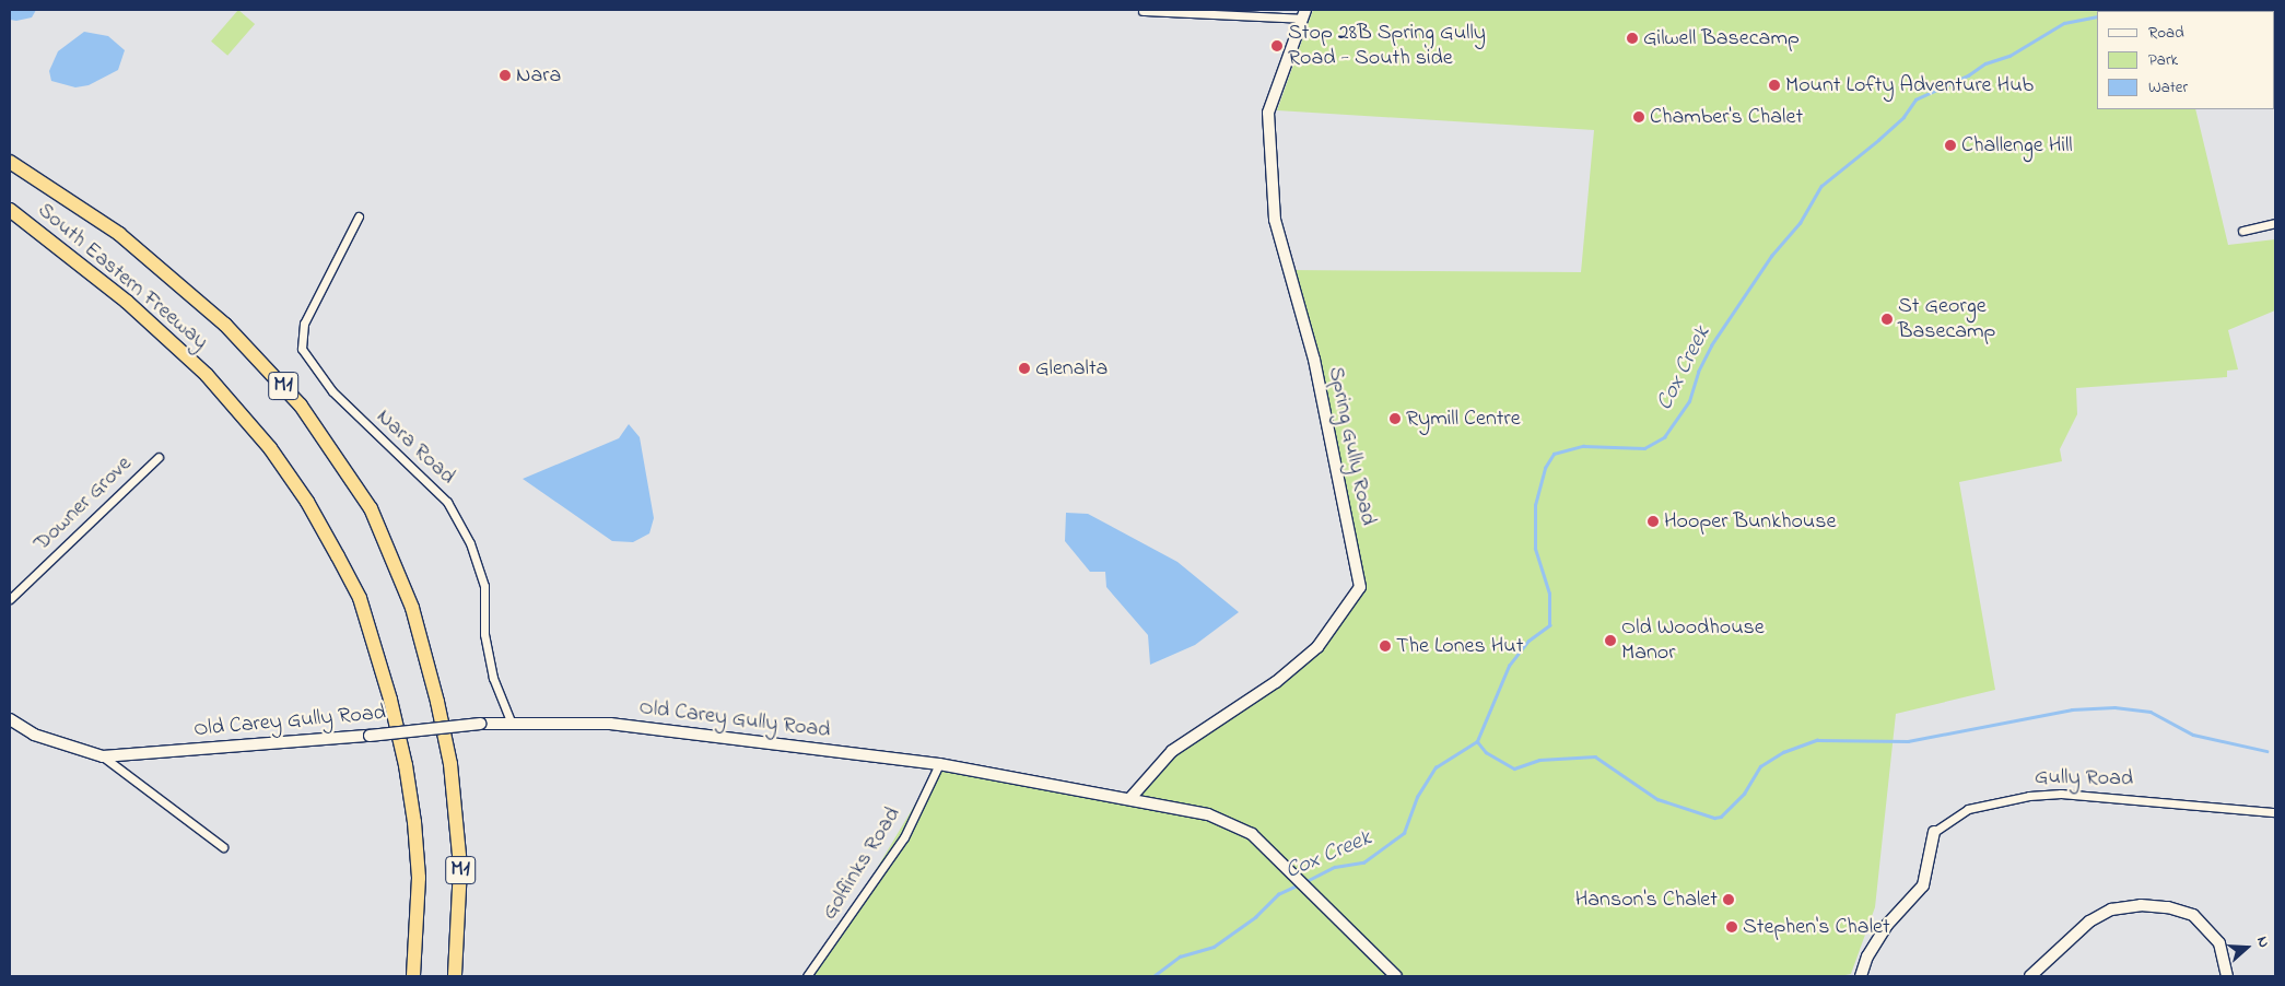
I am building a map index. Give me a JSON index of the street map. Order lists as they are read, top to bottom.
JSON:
{
  "streets": {
    "highway": ["South Eastern Freeway", "M1"],
    "main road": ["Spring Gully Road", "Old Carey Gully Road", "Gully Road"],
    "street": ["Nara Road", "Downer Grove", "Golflinks Road"]
  },
  "crossings": [
    ["Spring Gully Road", "Old Carey Gully Road"],
    ["Nara Road", "Old Carey Gully Road"],
    ["Old Carey Gully Road", "Golflinks Road"]
  ],
  "water": ["Cox Creek"],
  "places": [
    "Gilwell Basecamp",
    "Stop 28B Spring Gully Road - South side",
    "Nara",
    "Mount Lofty Adventure Hub",
    "Chamber's Chalet",
    "Challenge Hill",
    "St George Basecamp",
    "Glenalta",
    "Rymill Centre",
    "Hooper Bunkhouse",
    "Old Woodhouse Manor",
    "The Lones Hut",
    "Hanson's Chalet",
    "Stephen's Chalet"
  ],
  "legend": ["Road", "Park", "Water"],
  "north": "right"
}
